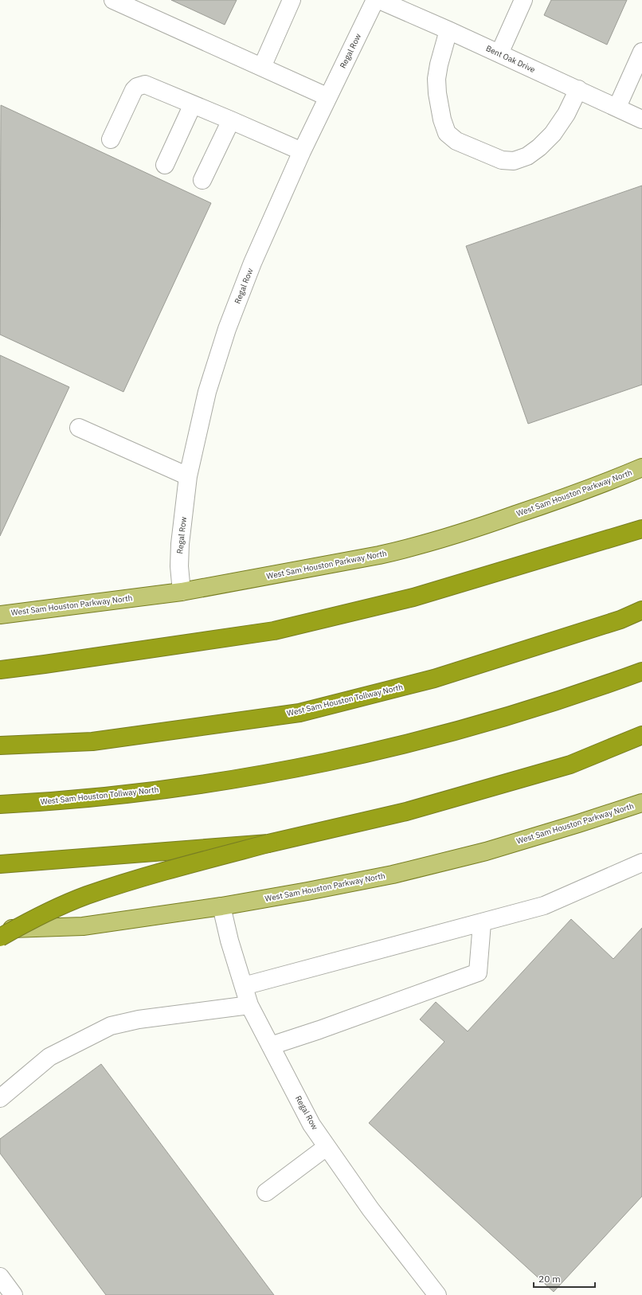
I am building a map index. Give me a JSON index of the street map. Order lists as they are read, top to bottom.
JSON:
{
  "streets": {
    "highway": ["West Sam Houston Tollway North"],
    "main road": ["West Sam Houston Parkway North"],
    "street": ["Regal Row", "Bent Oak Drive"]
  },
  "crossings": [
    ["Regal Row", "West Sam Houston Parkway North"]
  ],
  "scale_bar": "20 m"
}
